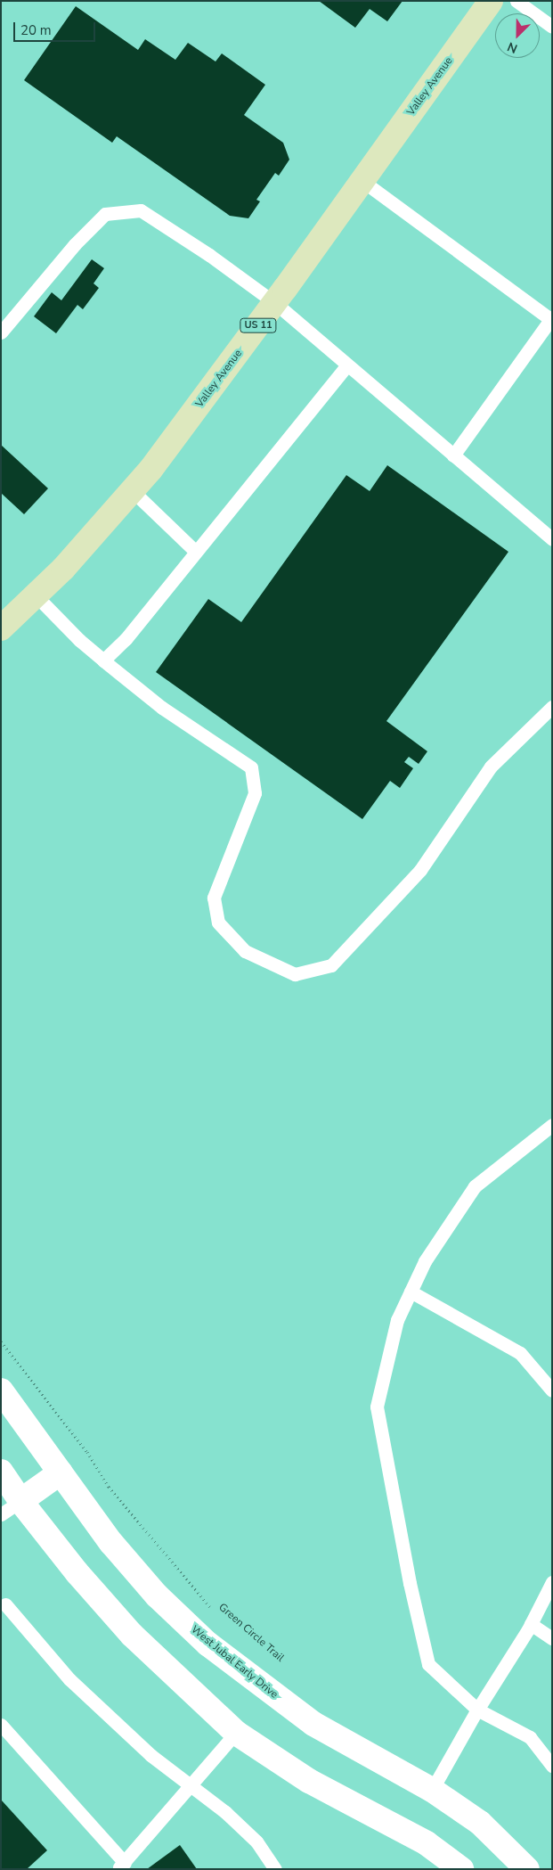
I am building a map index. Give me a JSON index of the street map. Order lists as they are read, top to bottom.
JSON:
{
  "streets": {
    "main road": ["Valley Avenue", "US 11", "West Jubal Early Drive"],
    "path": ["Green Circle Trail"]
  },
  "scale_bar": "20 m",
  "north": "bottom left"
}
